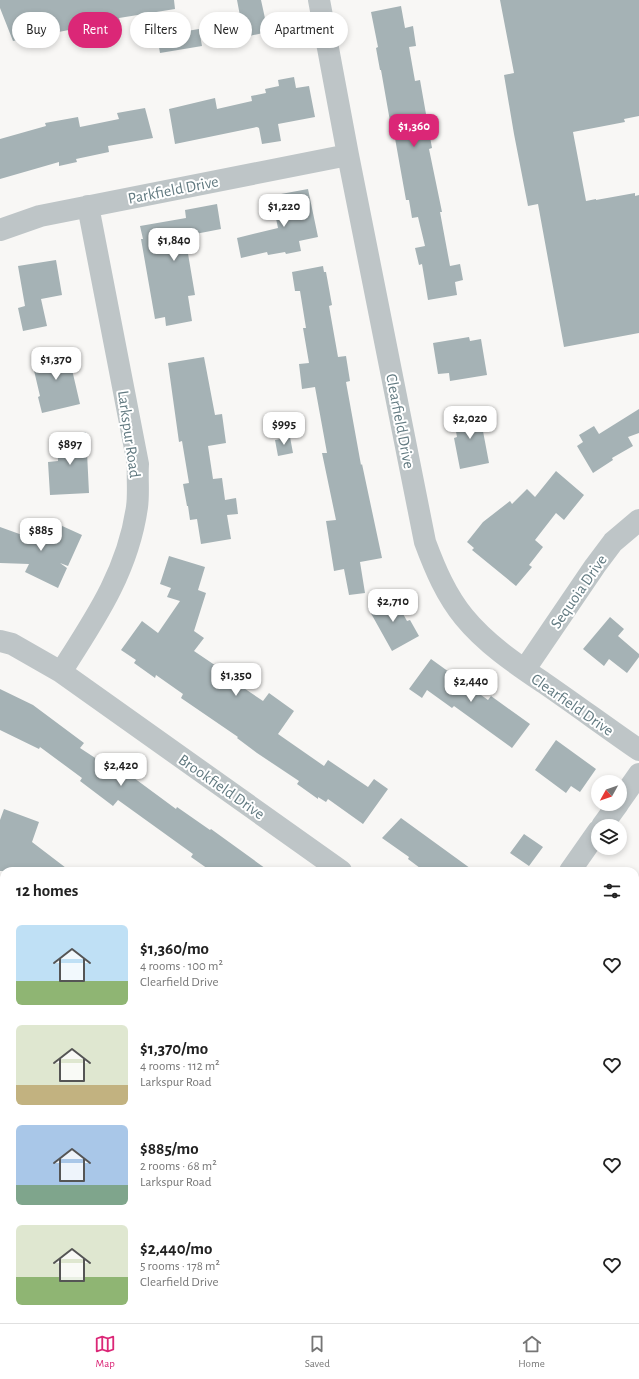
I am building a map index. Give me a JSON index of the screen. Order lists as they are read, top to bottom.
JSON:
{
  "streets": {
    "street": [
      "Parkfield Drive",
      "Clearfield Drive",
      "Larkspur Road",
      "Sequoia Drive",
      "Brookfield Drive"
    ]
  },
  "crossings": [
    ["Parkfield Drive", "Clearfield Drive"],
    ["Parkfield Drive", "Larkspur Road"],
    ["Clearfield Drive", "Sequoia Drive"],
    ["Larkspur Road", "Brookfield Drive"]
  ],
  "north": "bottom left",
  "page": {
    "chip": [
      "Buy",
      "Rent",
      "Filters",
      "New",
      "Apartment"
    ],
    "price": [
      "$1,360",
      "$1,220",
      "$1,840",
      "$1,370",
      "$2,020",
      "$995",
      "$897",
      "$885",
      "$2,710",
      "$1,350",
      "$2,440",
      "$2,420"
    ],
    "heading": "12 homes",
    "list": [
      {
        "name": "$1,360/mo",
        "note": "4 rooms · 100 m² · Clearfield Drive"
      },
      {
        "name": "$1,370/mo",
        "note": "4 rooms · 112 m² · Larkspur Road"
      },
      {
        "name": "$885/mo",
        "note": "2 rooms · 68 m² · Larkspur Road"
      },
      {
        "name": "$2,440/mo",
        "note": "5 rooms · 178 m² · Clearfield Drive"
      }
    ],
    "tabs": ["Map", "Saved", "Home"]
  }
}
